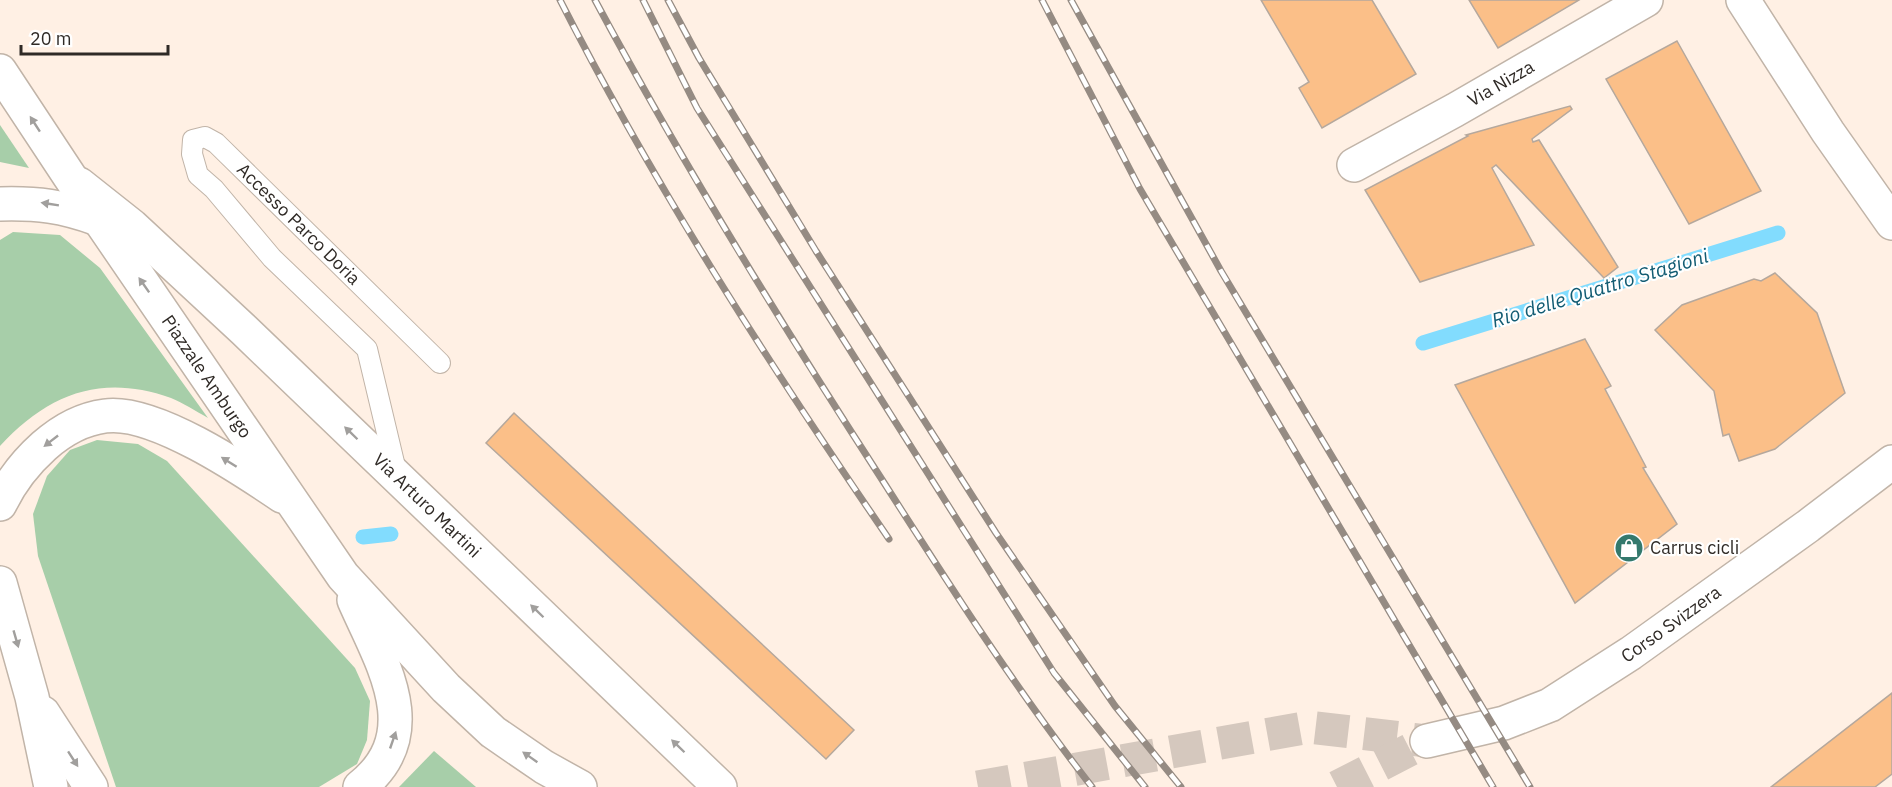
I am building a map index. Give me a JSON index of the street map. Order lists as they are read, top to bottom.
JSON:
{
  "streets": {
    "main road": [
      "Via Nizza",
      "Piazzale Amburgo",
      "Via Arturo Martini",
      "Corso Svizzera"
    ],
    "lane": ["Accesso Parco Doria"]
  },
  "crossings": [
    ["Accesso Parco Doria", "Via Arturo Martini"],
    ["Piazzale Amburgo", "Via Arturo Martini"]
  ],
  "one_way": ["Piazzale Amburgo", "Via Arturo Martini"],
  "water": ["Rio delle Quattro Stagioni"],
  "places": {
    "shop": ["Carrus cicli"]
  },
  "scale_bar": "20 m"
}
